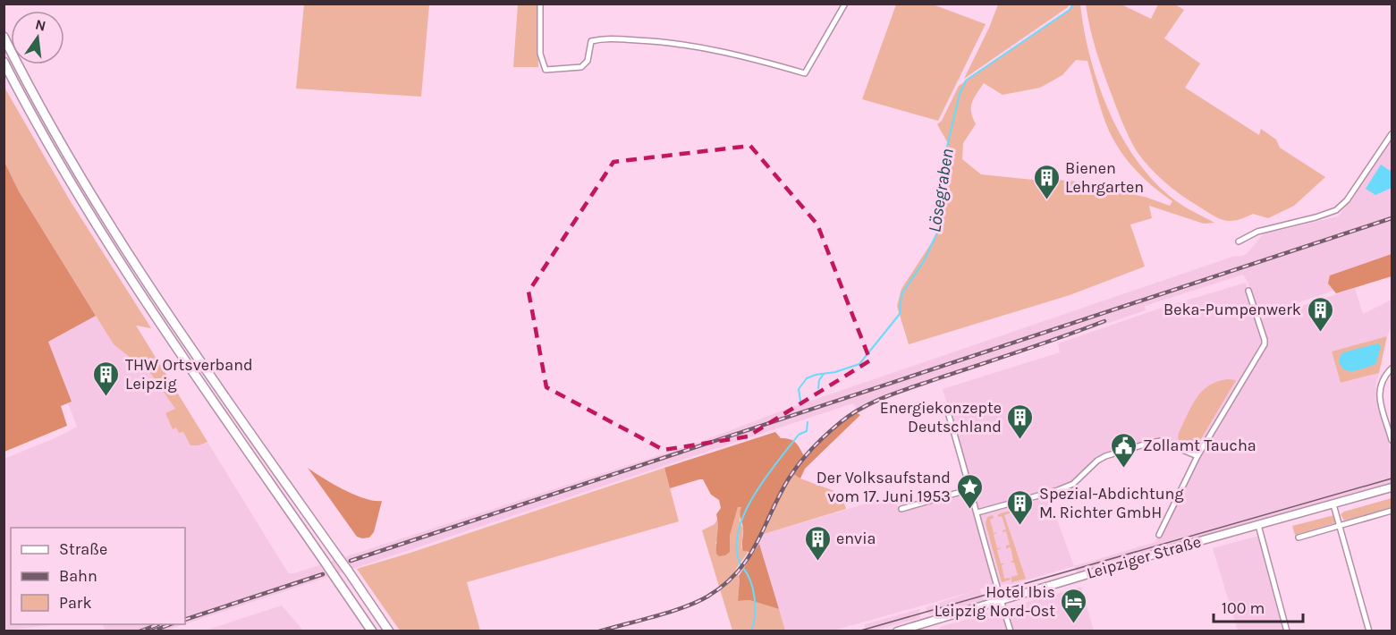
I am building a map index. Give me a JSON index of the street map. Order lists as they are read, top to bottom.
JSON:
{
  "streets": {
    "main road": ["Leipziger Straße"]
  },
  "water": ["Lösegraben"],
  "places": {
    "building": [
      "Bienen Lehrgarten",
      "Beka-Pumpenwerk",
      "THW Ortsverband Leipzig",
      "Energiekonzepte Deutschland",
      "Spezial-Abdichtung M. Richter GmbH",
      "envia"
    ],
    "public building": ["Zollamt Taucha"],
    "place": ["Der Volksaufstand vom 17. Juni 1953"],
    "hotel": ["Hotel Ibis Leipzig Nord-Ost"]
  },
  "legend": ["Straße", "Bahn", "Park"],
  "scale_bar": "100 m",
  "north": "top"
}
